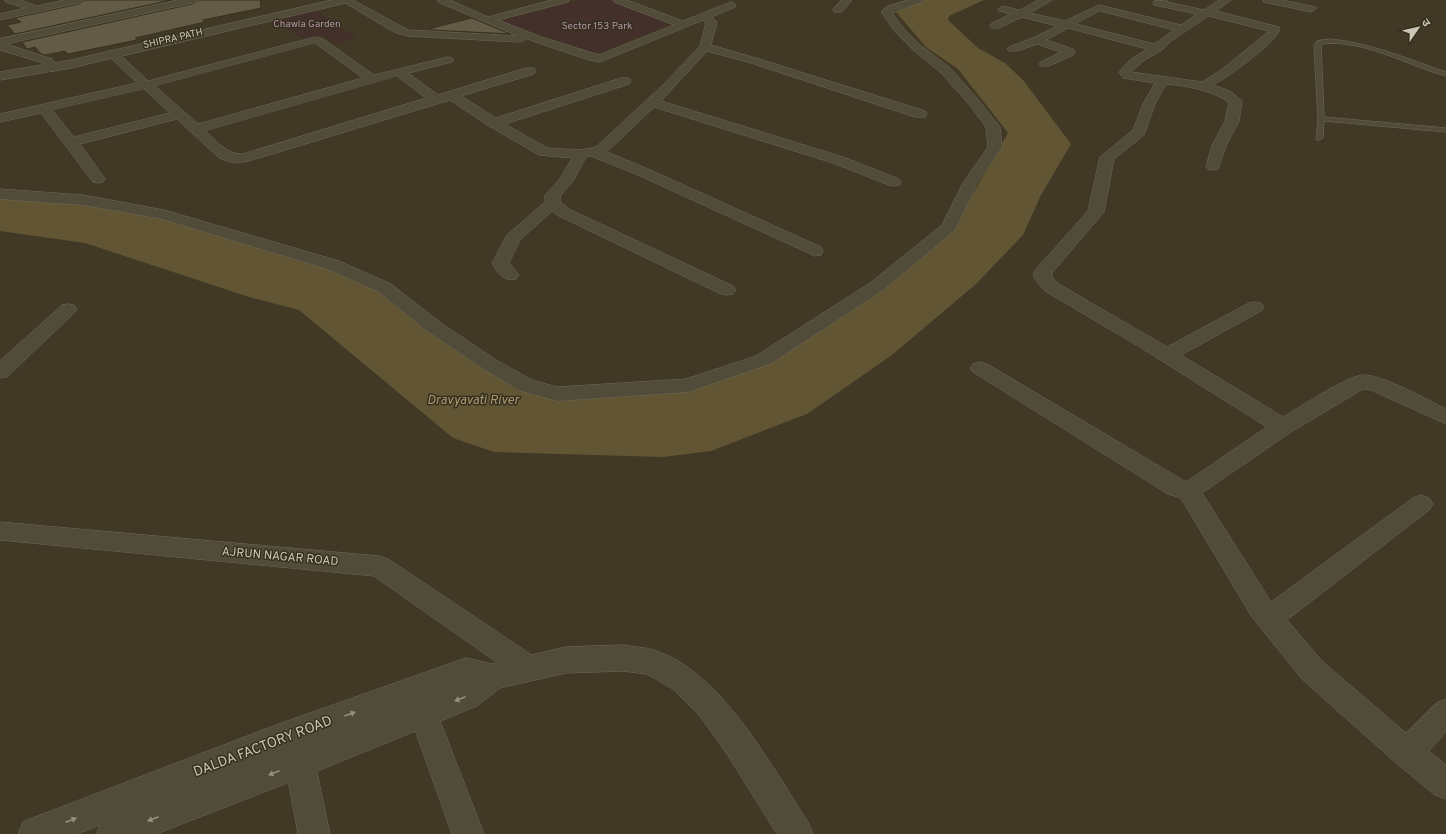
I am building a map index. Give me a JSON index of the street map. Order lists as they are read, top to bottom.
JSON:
{
  "streets": {
    "street": ["SHIPRA PATH", "AJRUN NAGAR ROAD", "DALDA FACTORY ROAD"]
  },
  "crossings": [
    ["AJRUN NAGAR ROAD", "DALDA FACTORY ROAD"]
  ],
  "water": ["Dravyavati River"],
  "parks": ["Chawla Garden", "Sector 153 Park"],
  "north": "top right"
}
